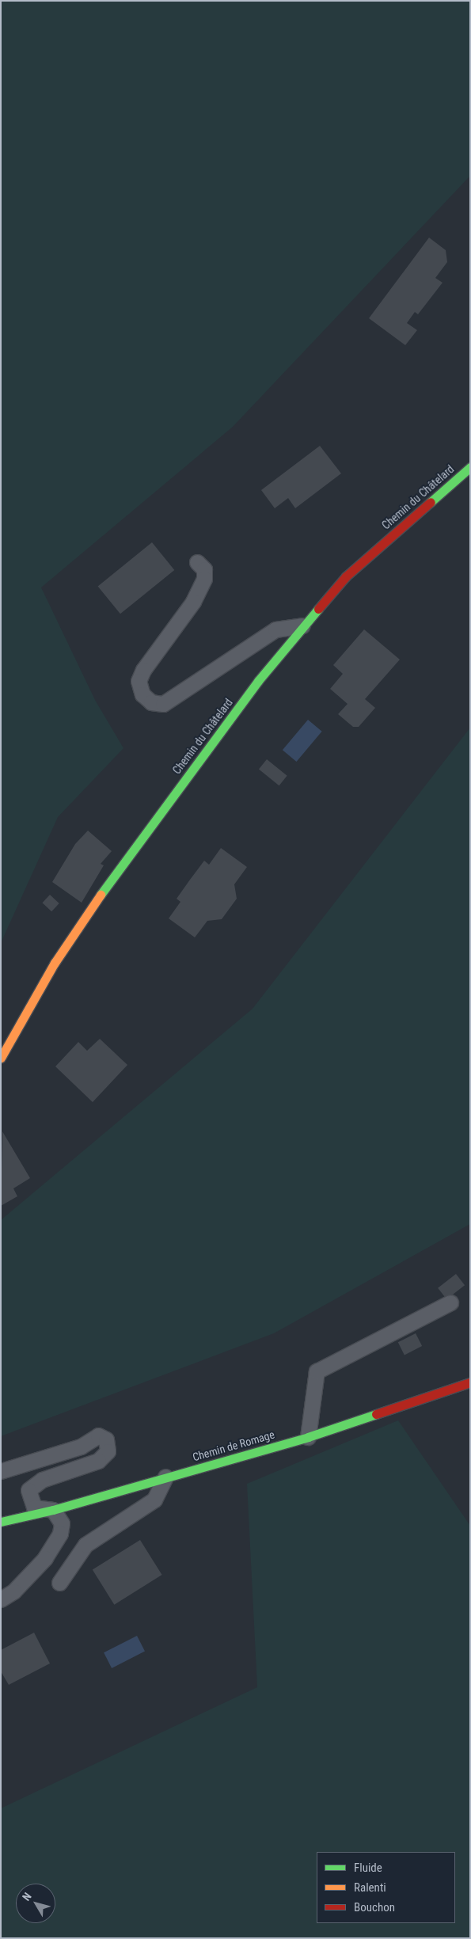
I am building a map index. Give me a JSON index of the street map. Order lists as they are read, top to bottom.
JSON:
{
  "streets": {
    "street": ["Chemin du Châtelard", "Chemin de Romage"]
  },
  "legend": ["Fluide", "Ralenti", "Bouchon"],
  "north": "top left"
}
